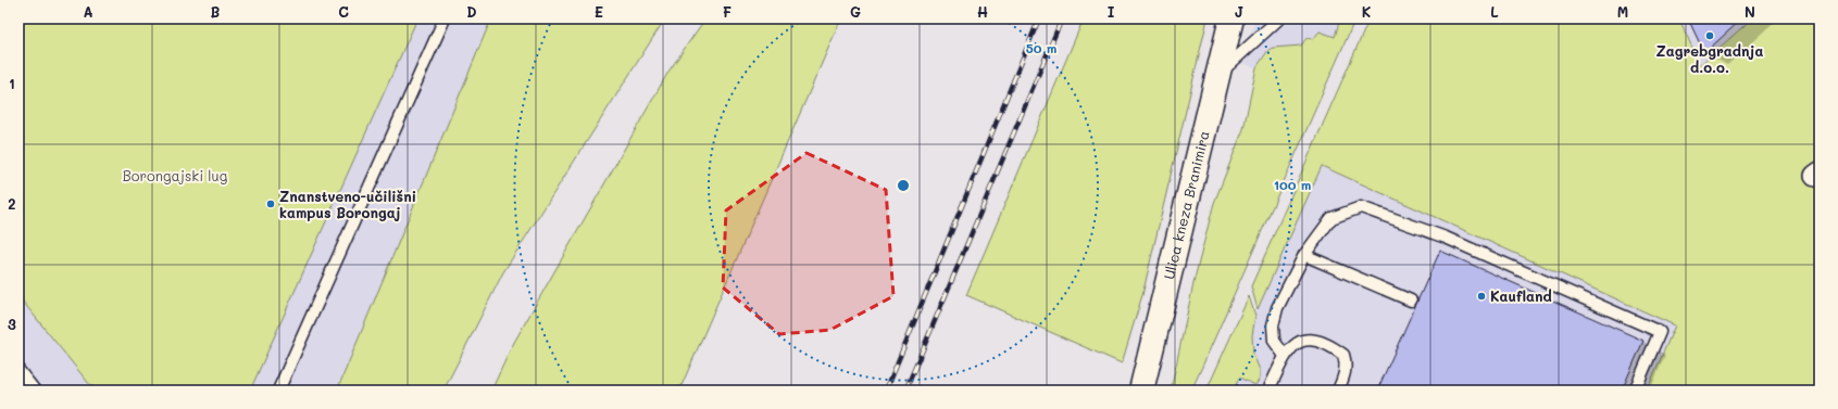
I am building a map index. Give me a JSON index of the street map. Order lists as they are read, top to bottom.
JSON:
{
  "streets": {
    "main road": ["Ulica kneza Branimira"]
  },
  "parks": ["Borongajski lug"],
  "places": ["Zagrebgradnja d.o.o.", "Znanstveno-učilišni kampus Borongaj", "Kaufland"],
  "grid": {
    "columns": [
      "A",
      "B",
      "C",
      "D",
      "E",
      "F",
      "G",
      "H",
      "I",
      "J",
      "K",
      "L",
      "M",
      "N"
    ],
    "rows": ["1", "2", "3"]
  },
  "rings": ["50 m", "100 m"]
}
